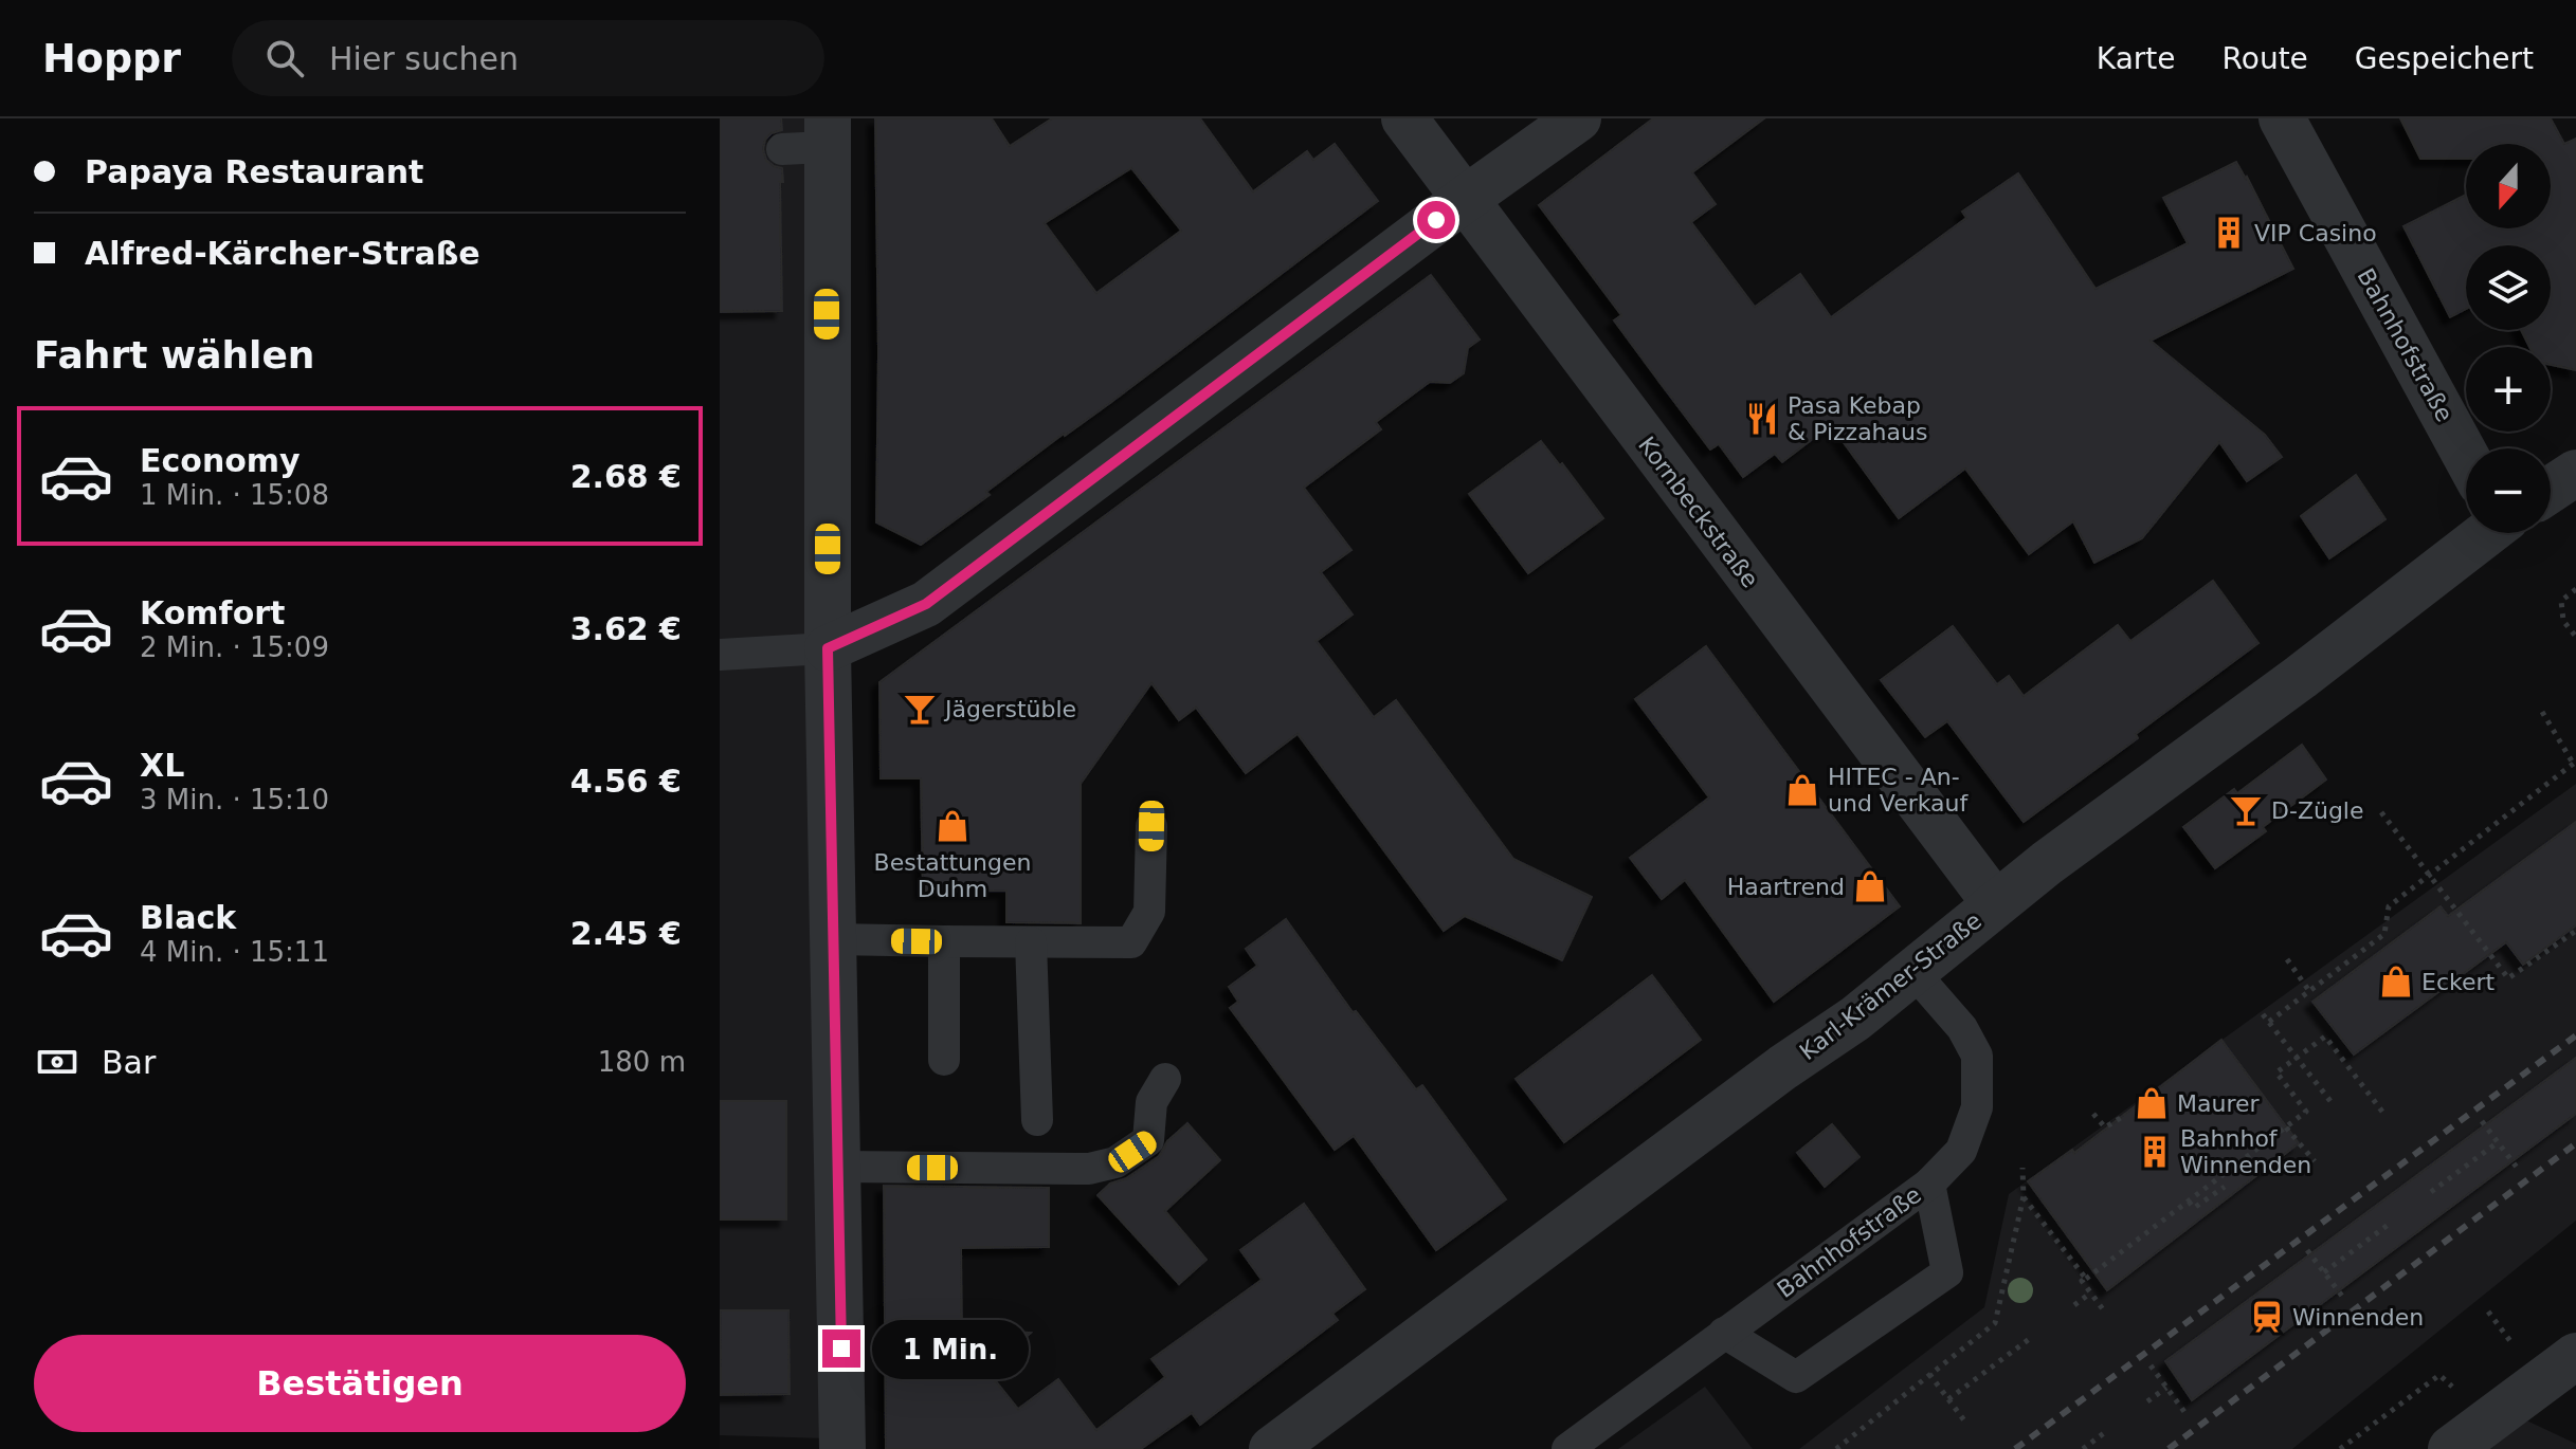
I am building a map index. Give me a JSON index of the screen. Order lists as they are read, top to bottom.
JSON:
{
  "streets": {
    "street": ["Bahnhofstraße", "Kornbeckstraße", "Karl-Krämer-Straße"]
  },
  "crossings": [
    ["Bahnhofstraße", "Karl-Krämer-Straße"],
    ["Kornbeckstraße", "Karl-Krämer-Straße"]
  ],
  "places": {
    "building": ["VIP Casino", "Bahnhof Winnenden"],
    "restaurant": ["Pasa Kebap & Pizzahaus"],
    "bar": ["Jägerstüble", "D-Zügle"],
    "shop": [
      "HITEC - An- und Verkauf",
      "Bestattungen Duhm",
      "Haartrend",
      "Eckert",
      "Maurer"
    ],
    "station": ["Winnenden"]
  },
  "north": "bottom",
  "page": {
    "header": "Hoppr",
    "search": "Hier suchen",
    "nav": ["Karte", "Route", "Gespeichert"],
    "banner": ["Papaya Restaurant", "Alfred-Kärcher-Straße"],
    "map_buttons": ["+", "−"],
    "heading": "Fahrt wählen",
    "list": [
      {
        "name": "Economy",
        "note": "1 Min. · 15:08",
        "value": "2.68 €"
      },
      {
        "name": "Komfort",
        "note": "2 Min. · 15:09",
        "value": "3.62 €"
      },
      {
        "name": "XL",
        "note": "3 Min. · 15:10",
        "value": "4.56 €"
      },
      {
        "name": "Black",
        "note": "4 Min. · 15:11",
        "value": "2.45 €"
      }
    ],
    "pay": ["Bar", "180 m"],
    "buttons": "Bestätigen",
    "bubble": "1 Min."
  }
}
